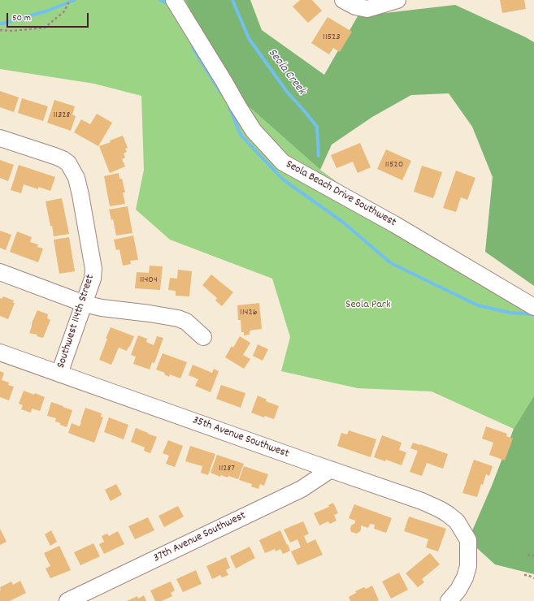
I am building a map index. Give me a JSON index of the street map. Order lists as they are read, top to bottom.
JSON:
{
  "streets": {
    "street": [
      "Seola Beach Drive Southwest",
      "Southwest 114th Street",
      "35th Avenue Southwest",
      "37th Avenue Southwest"
    ]
  },
  "crossings": [
    ["Southwest 114th Street", "35th Avenue Southwest"],
    ["35th Avenue Southwest", "37th Avenue Southwest"]
  ],
  "water": ["Seola Creek"],
  "parks": ["Seola Park"],
  "house_numbers": [
    "11523",
    "11328",
    "11520",
    "11404",
    "11426",
    "11287"
  ],
  "scale_bar": "50 m"
}
